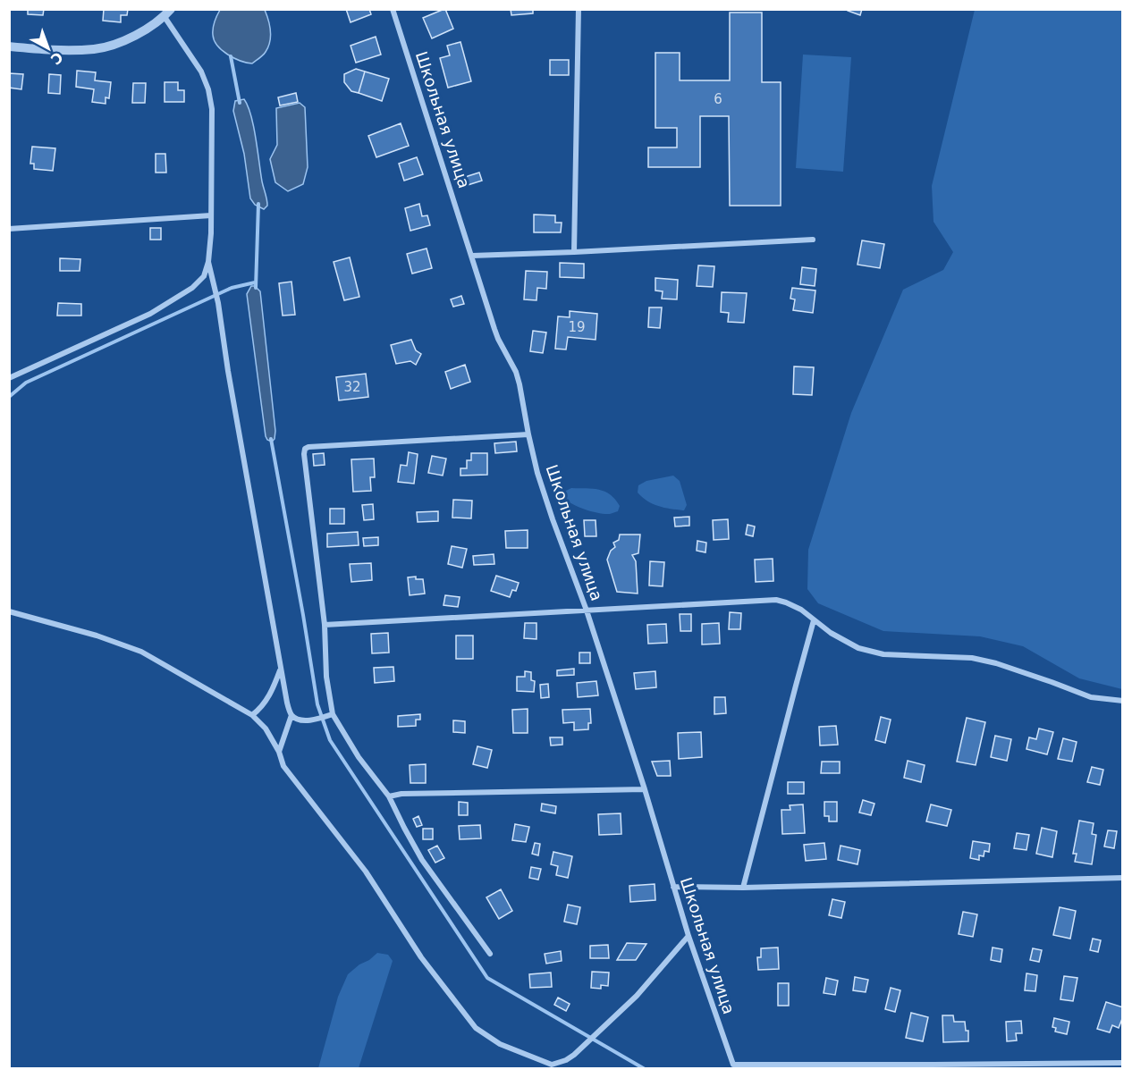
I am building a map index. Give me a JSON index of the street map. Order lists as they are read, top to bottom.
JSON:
{
  "streets": {
    "street": ["Школьная улица"]
  },
  "house_numbers": ["6", "19", "32"],
  "north": "bottom right"
}
